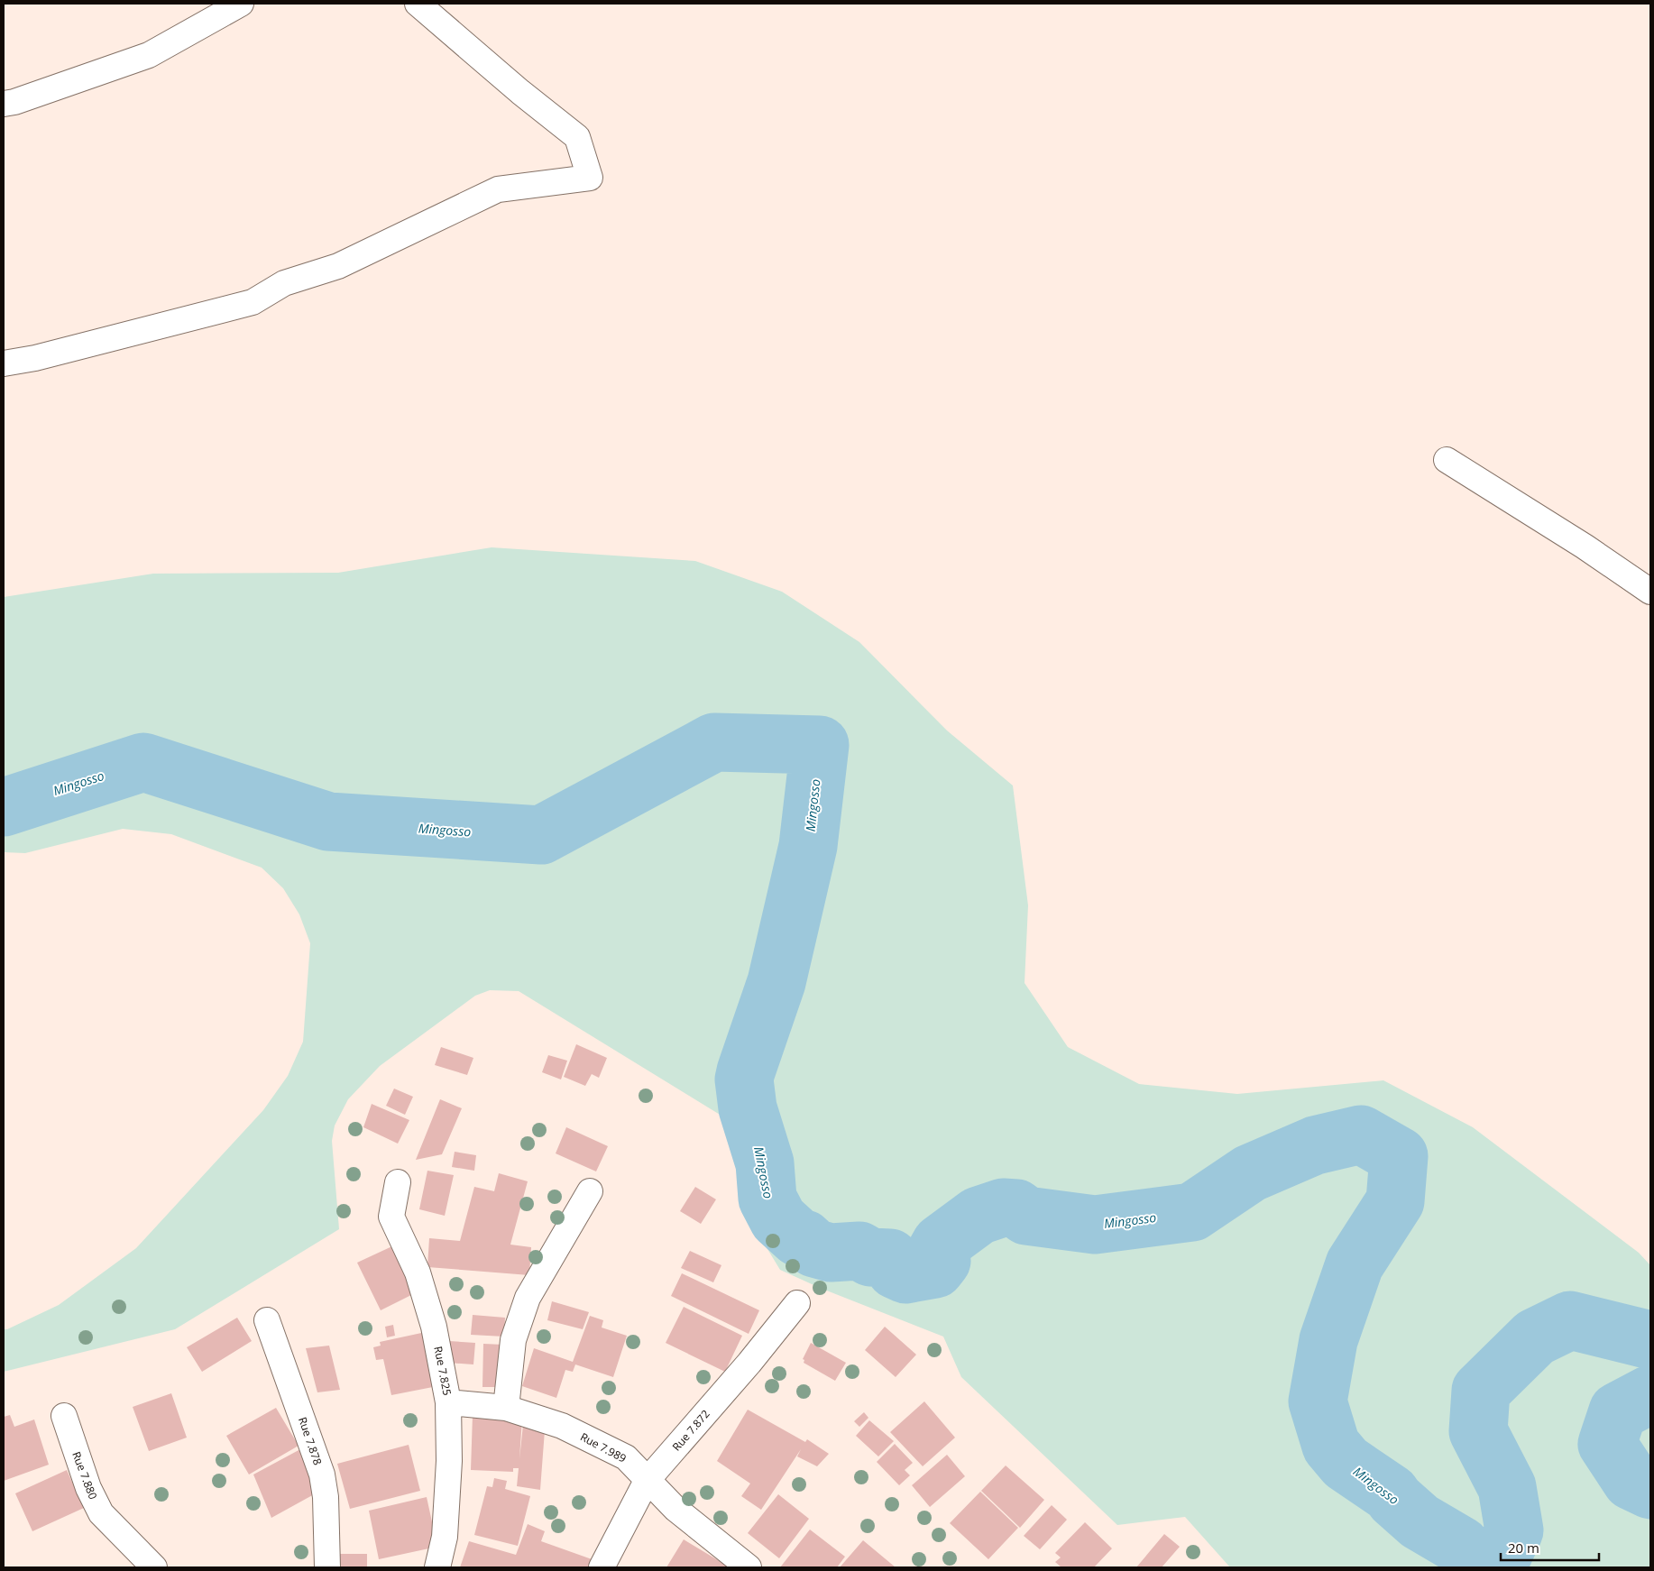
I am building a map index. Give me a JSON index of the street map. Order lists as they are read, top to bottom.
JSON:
{
  "streets": {
    "street": [
      "Rue 7.825",
      "Rue 7.872",
      "Rue 7.878",
      "Rue 7.989",
      "Rue 7.880"
    ]
  },
  "crossings": [
    ["Rue 7.825", "Rue 7.989"],
    ["Rue 7.872", "Rue 7.989"]
  ],
  "water": ["Mingosso"],
  "scale_bar": "20 m"
}
